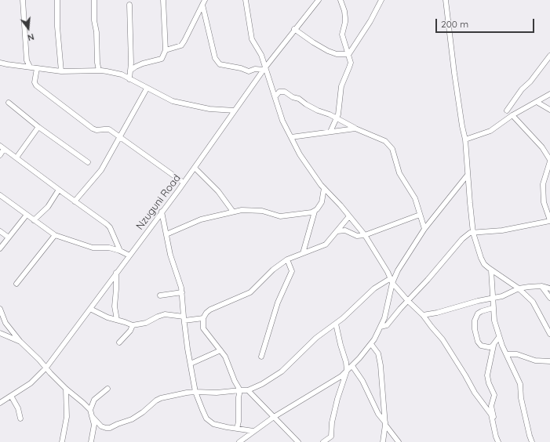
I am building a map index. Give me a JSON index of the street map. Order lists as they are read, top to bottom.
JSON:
{
  "streets": {
    "street": ["Nzuguni Road"]
  },
  "scale_bar": "200 m",
  "north": "bottom"
}
